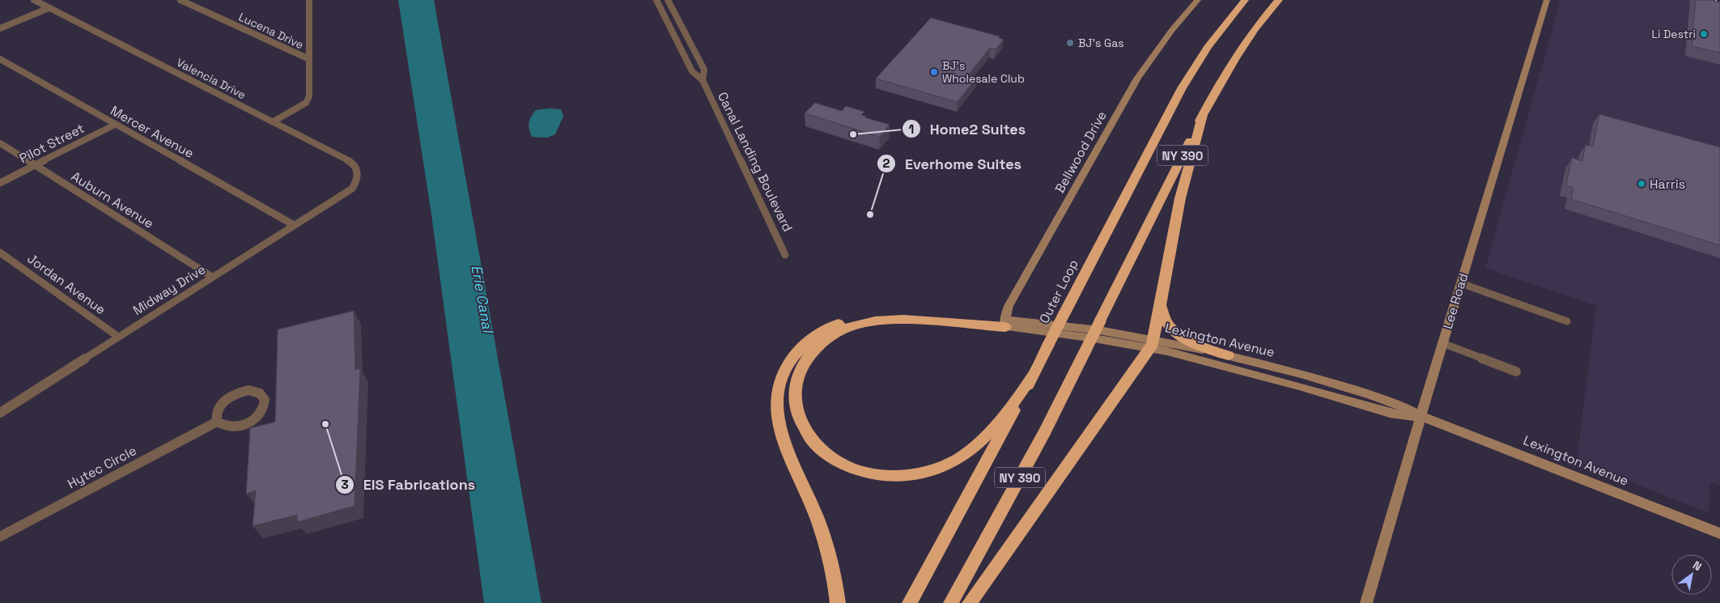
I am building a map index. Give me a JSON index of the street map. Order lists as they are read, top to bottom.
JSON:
{
  "streets": {
    "highway": ["NY 390", "Outer Loop"],
    "street": [
      "Lucena Drive",
      "Valencia Drive",
      "Mercer Avenue",
      "Pilot Street",
      "Bellwood Drive",
      "Canal Landing Boulevard",
      "Auburn Avenue",
      "Jordan Avenue",
      "Midway Drive",
      "Lee Road",
      "Lexington Avenue",
      "Hytec Circle"
    ]
  },
  "crossings": [
    ["Valencia Drive", "Midway Drive"],
    ["Mercer Avenue", "Pilot Street"],
    ["Mercer Avenue", "Midway Drive"],
    ["Pilot Street", "Auburn Avenue"],
    ["Bellwood Drive", "Lexington Avenue"],
    ["Auburn Avenue", "Midway Drive"],
    ["Jordan Avenue", "Midway Drive"],
    ["Lee Road", "Lexington Avenue"]
  ],
  "water": ["Erie Canal"],
  "places": [
    "Li Destri",
    "BJ's Gas",
    "BJ's Wholesale Club",
    "Home2 Suites",
    "Harris",
    "Everhome Suites",
    "EIS Fabrications"
  ],
  "north": "top right"
}
